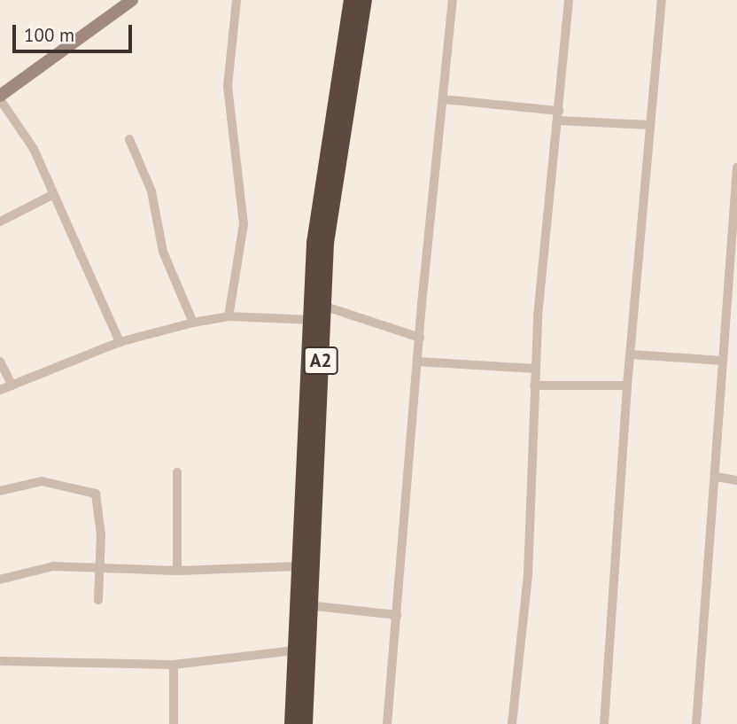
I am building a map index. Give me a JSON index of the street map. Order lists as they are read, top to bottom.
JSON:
{
  "streets": {
    "highway": ["A2"]
  },
  "scale_bar": "100 m"
}
